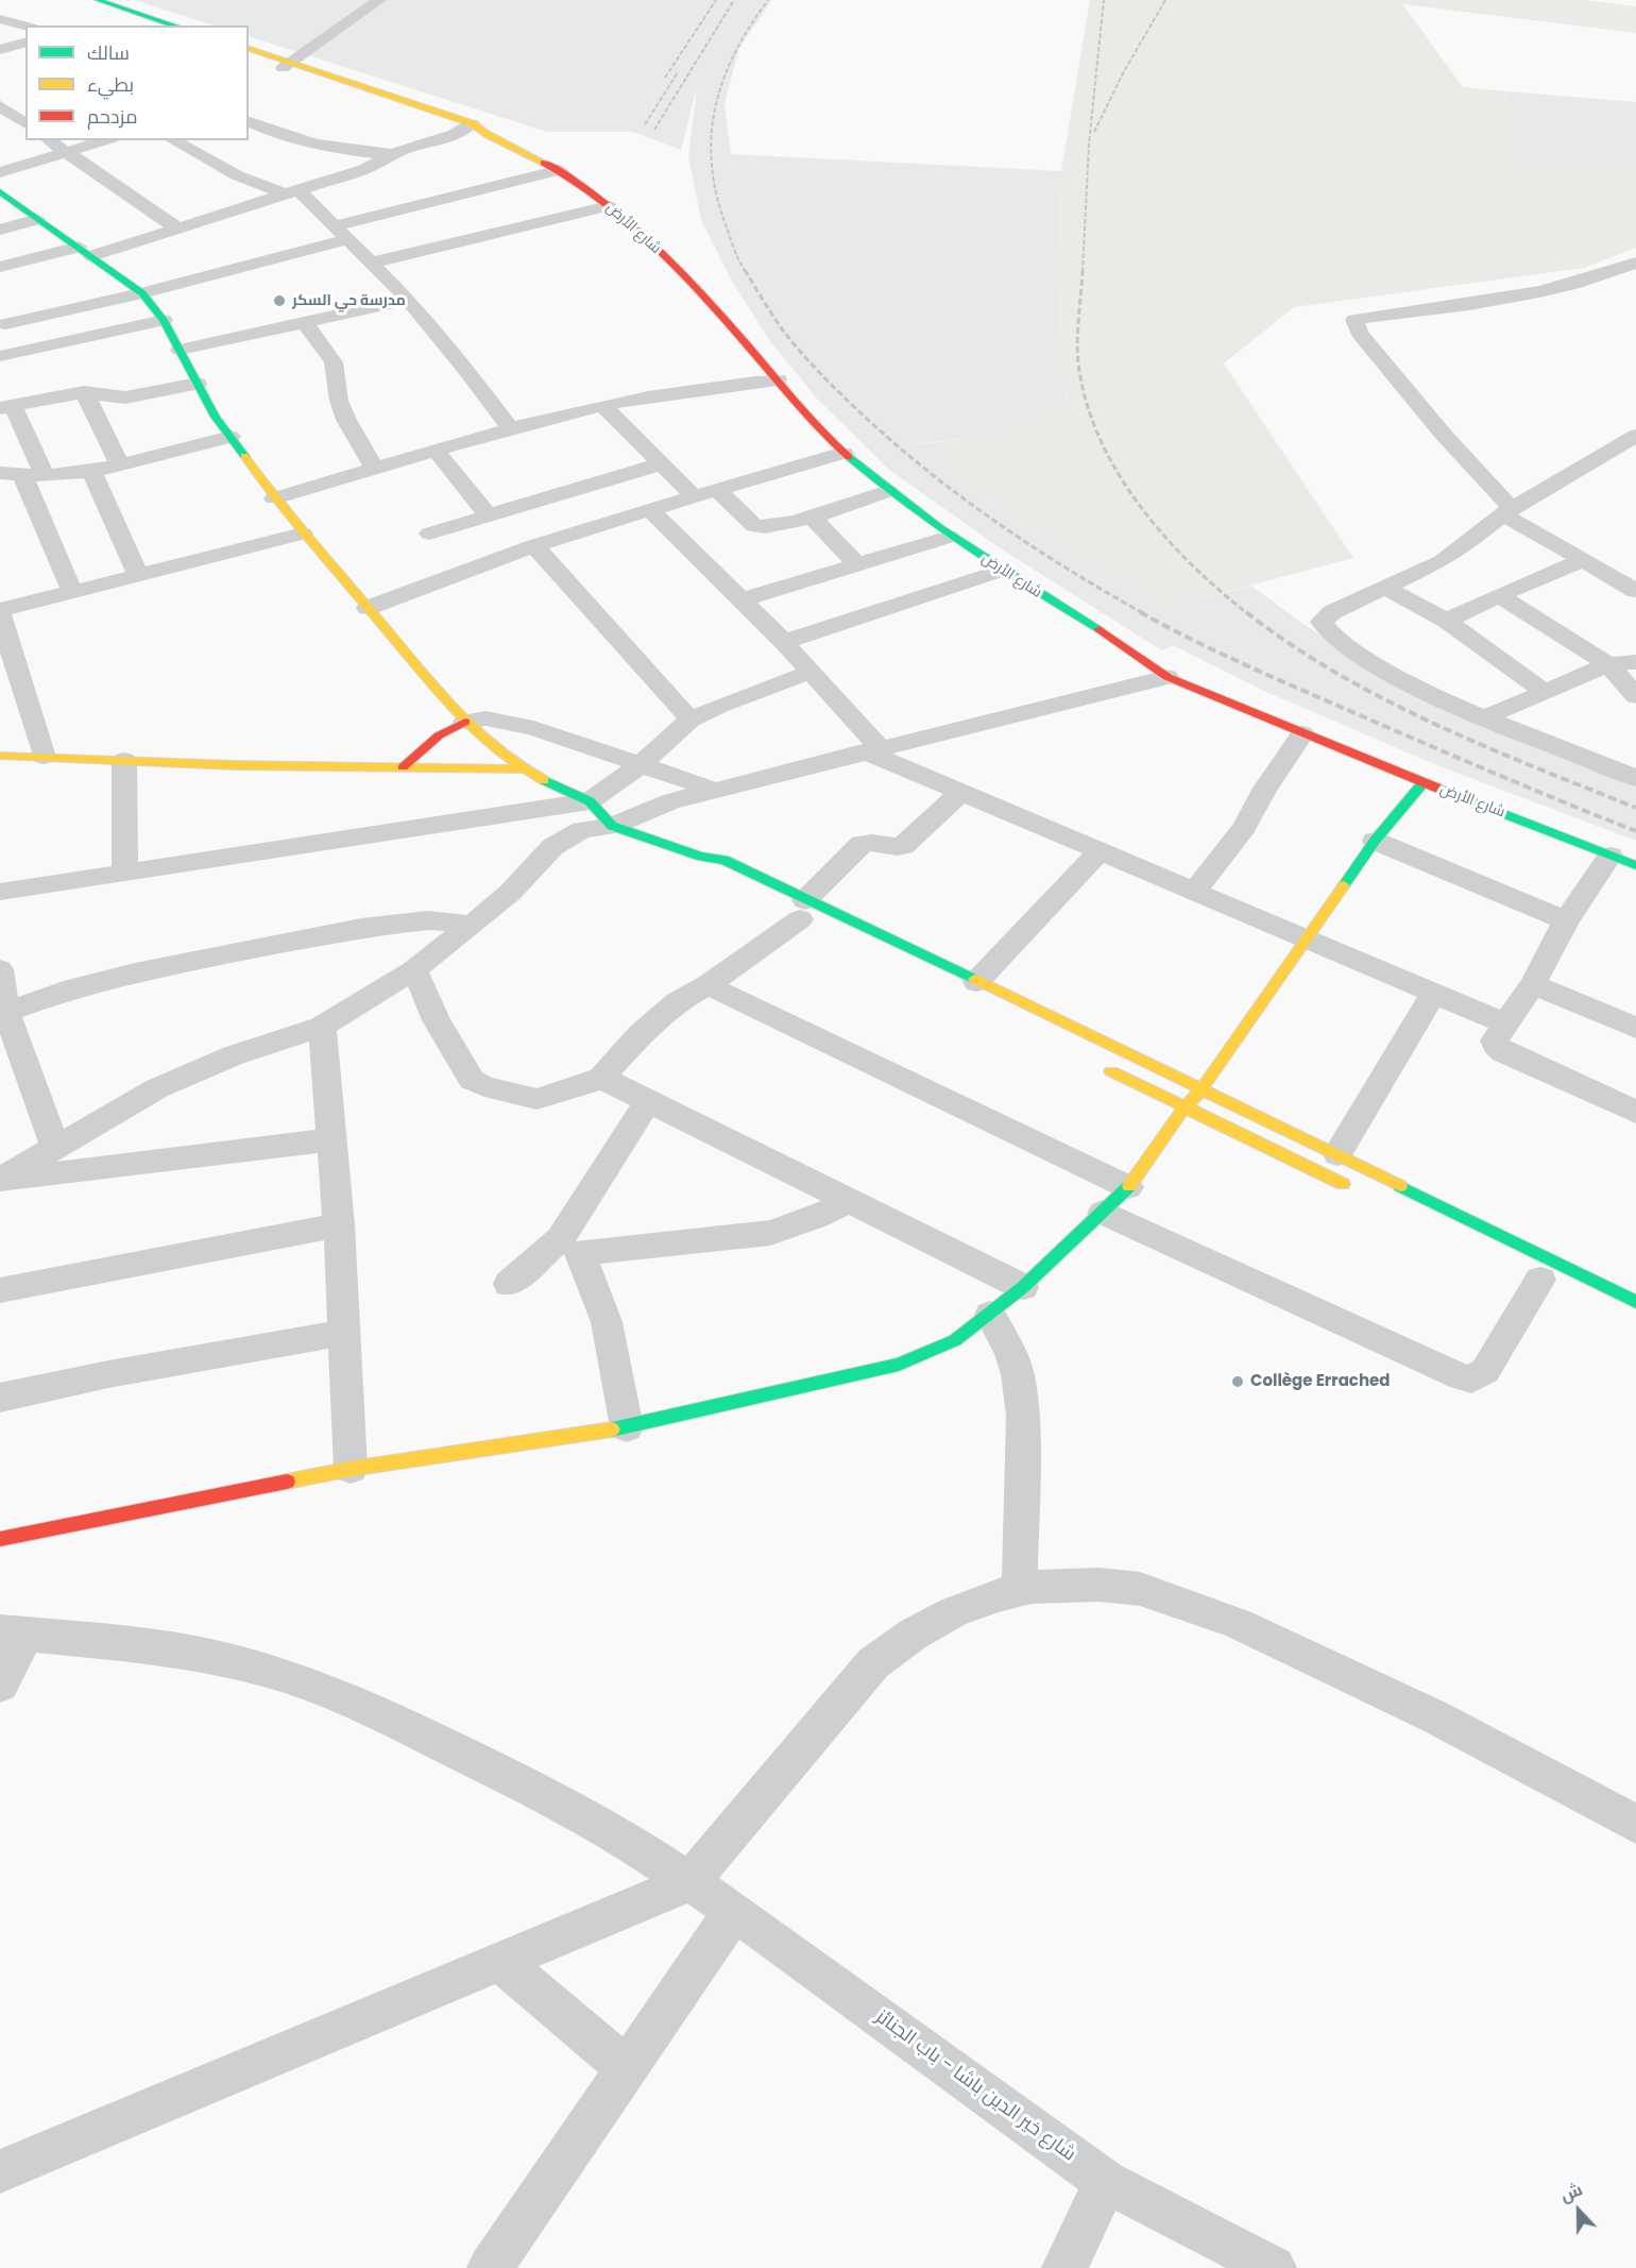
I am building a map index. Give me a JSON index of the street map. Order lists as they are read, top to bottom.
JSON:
{
  "streets": {
    "street": ["شارع الأرض", "شارع خير الدين باشا - باب الجنائز"]
  },
  "places": ["مدرسة حي السكر", "Collège Errached"],
  "legend": ["سالك", "بطيء", "مزدحم"],
  "north": "top"
}
